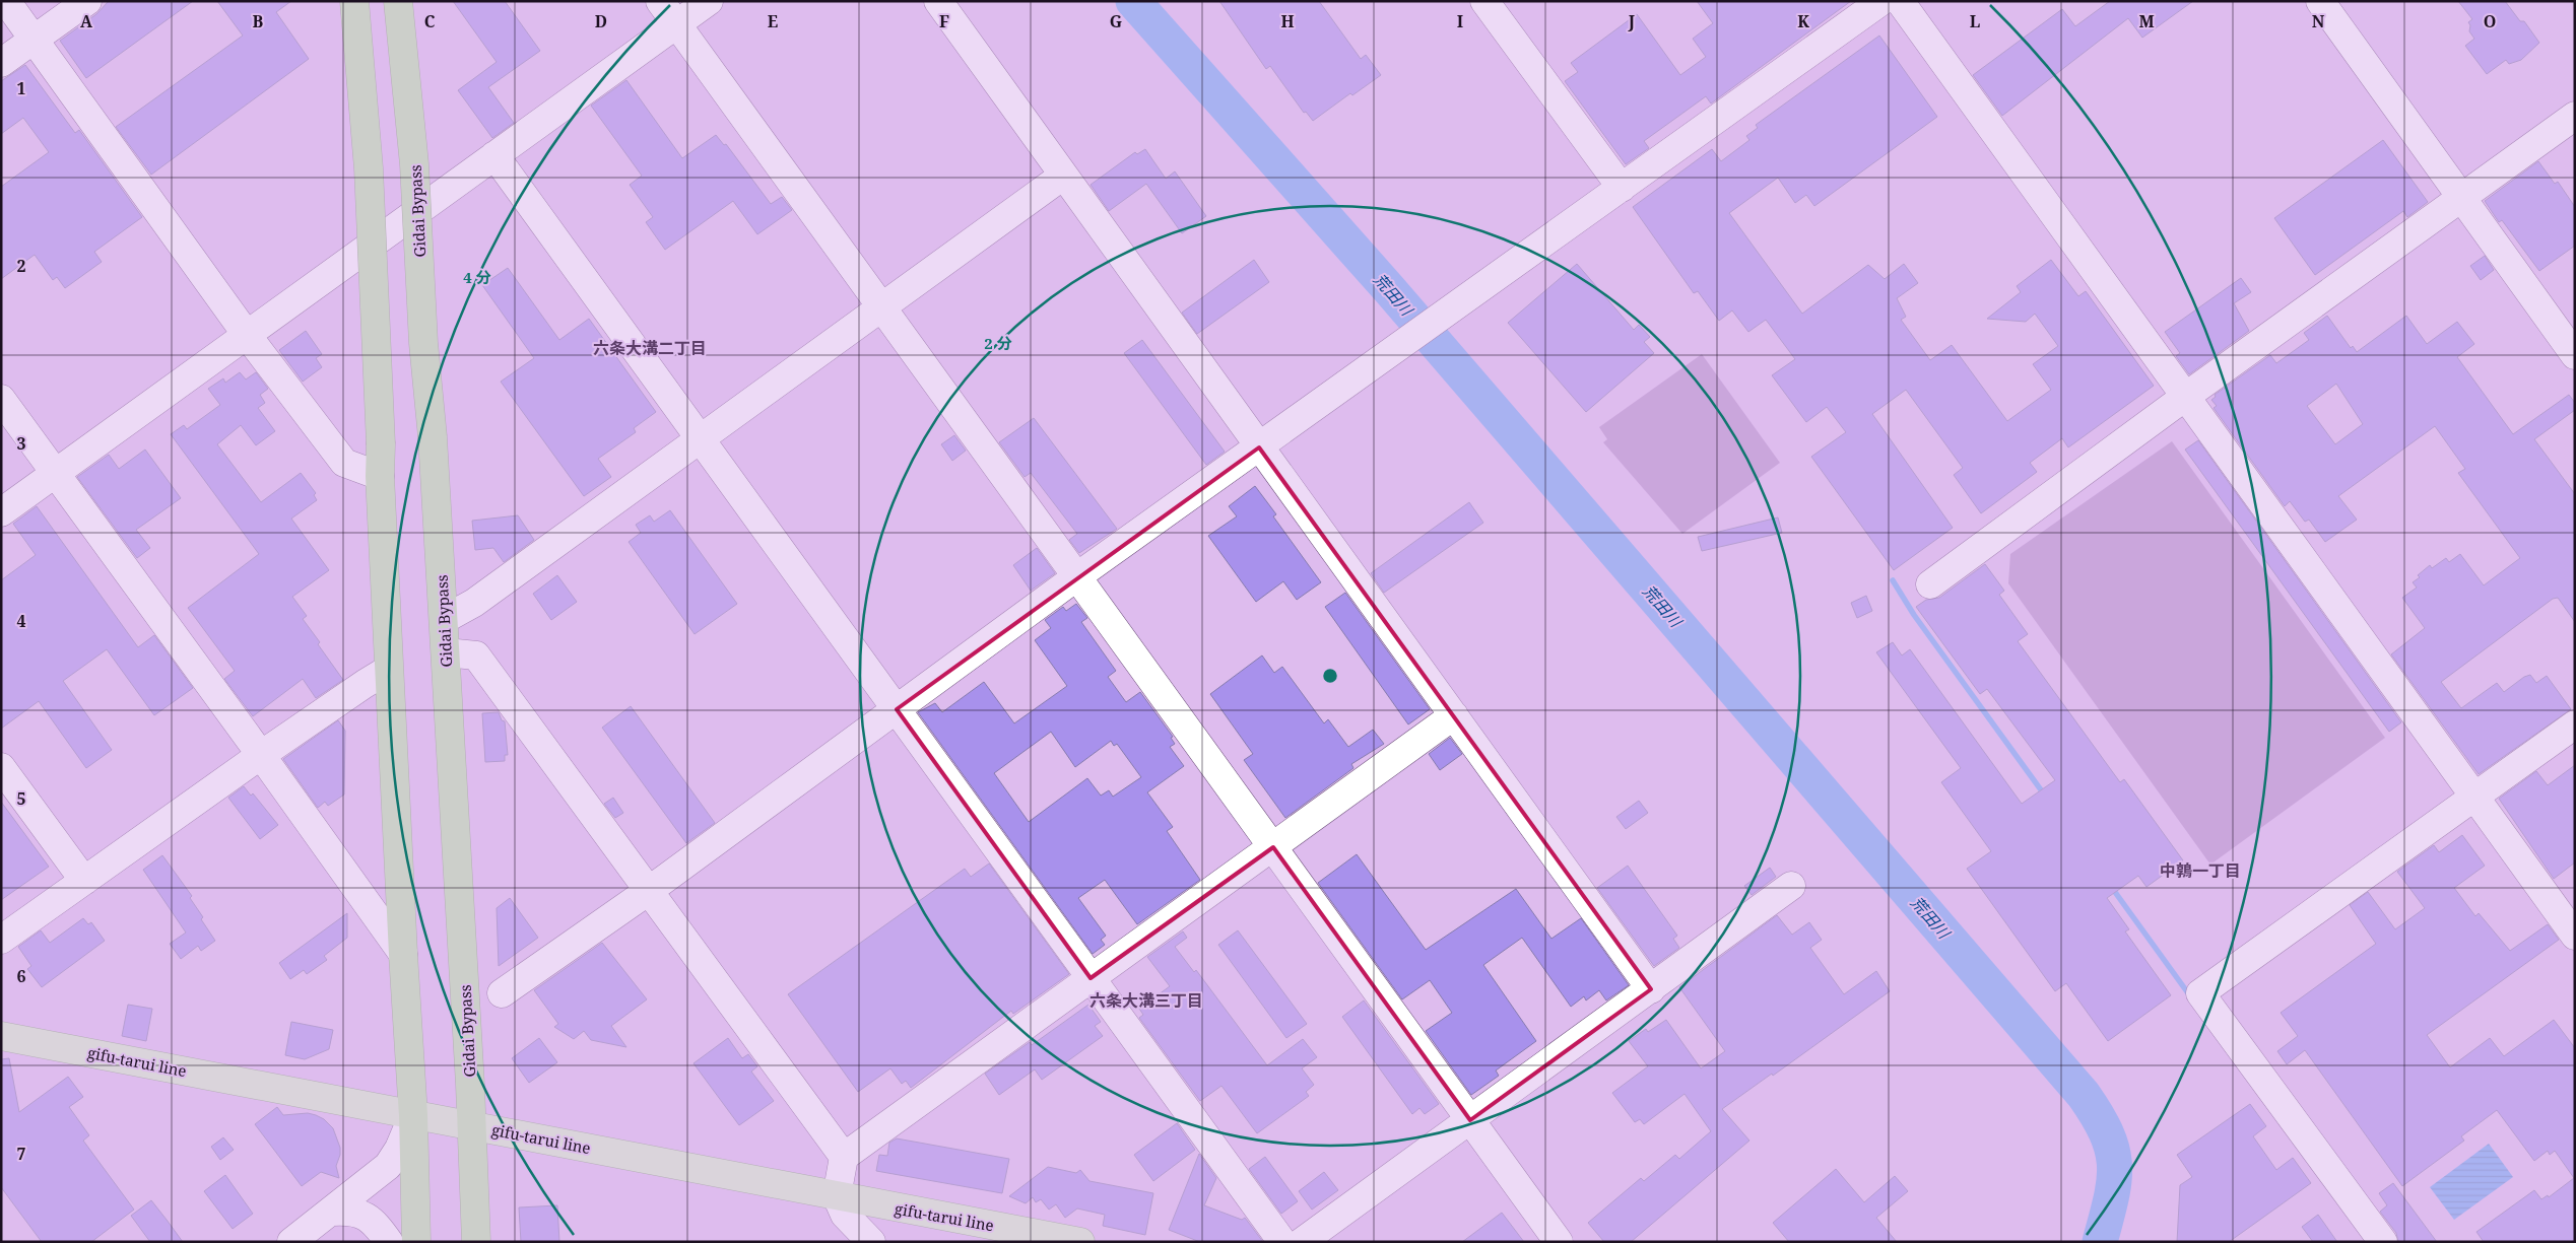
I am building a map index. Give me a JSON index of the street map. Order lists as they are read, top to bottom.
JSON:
{
  "streets": {
    "highway": ["Gidai Bypass"],
    "main road": ["gifu-tarui line"]
  },
  "crossings": [
    ["Gidai Bypass", "gifu-tarui line"]
  ],
  "districts": ["六条大溝二丁目", "中鶉一丁目", "六条大溝三丁目"],
  "water": ["荒田川"],
  "grid": {
    "columns": [
      "A",
      "B",
      "C",
      "D",
      "E",
      "F",
      "G",
      "H",
      "I",
      "J",
      "K",
      "L",
      "M",
      "N",
      "O"
    ],
    "rows": [
      "1",
      "2",
      "3",
      "4",
      "5",
      "6",
      "7"
    ]
  },
  "rings": ["4 分", "2 分"]
}
